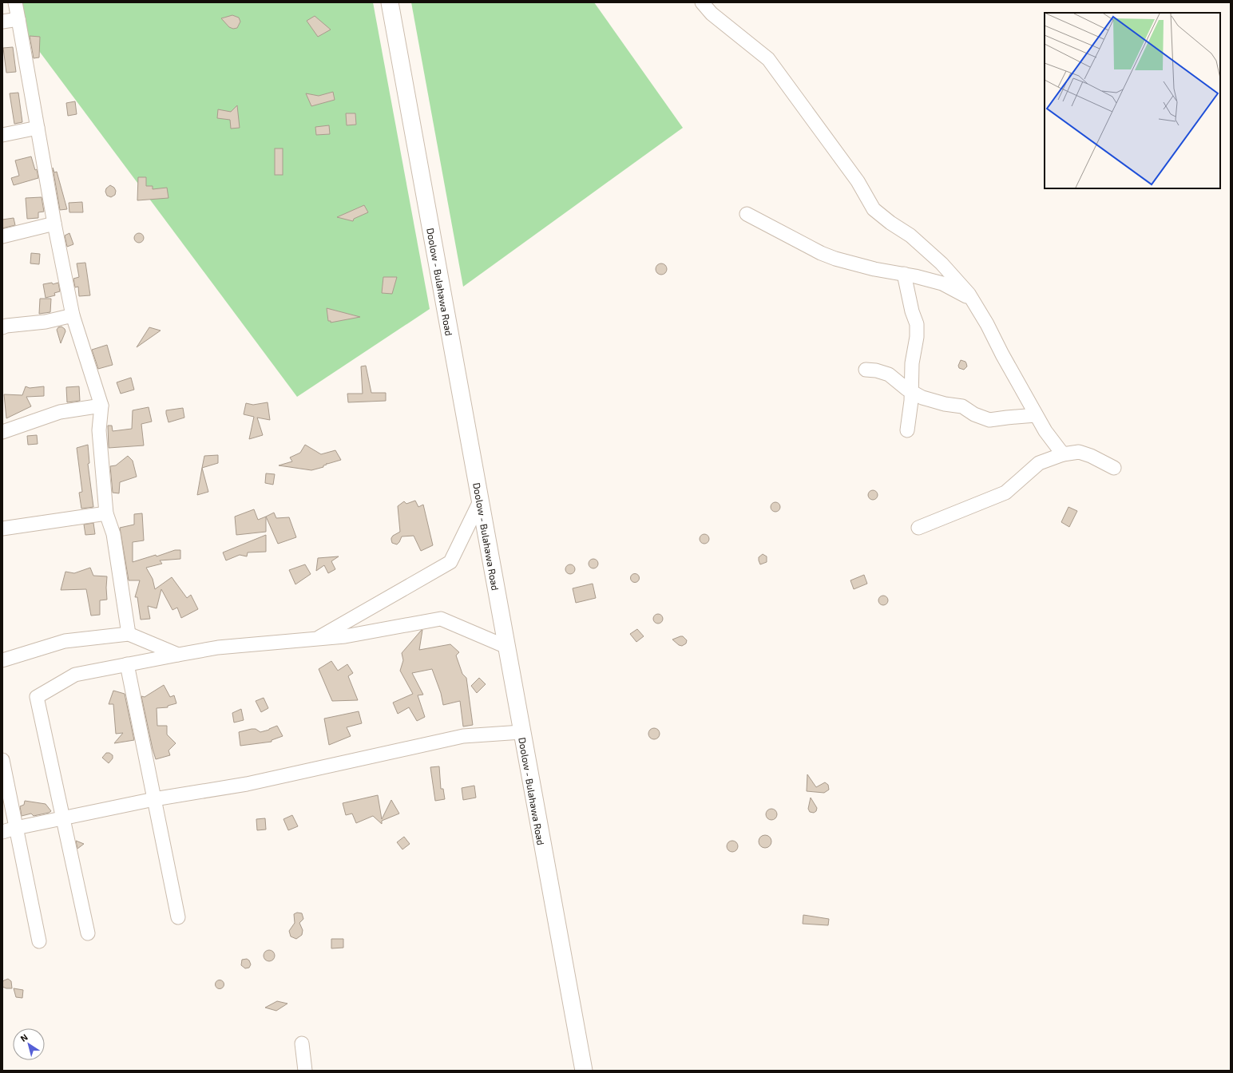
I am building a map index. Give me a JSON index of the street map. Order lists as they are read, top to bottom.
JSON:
{
  "streets": {
    "main road": ["Doolow - Bulahawa Road"]
  },
  "north": "top left"
}
